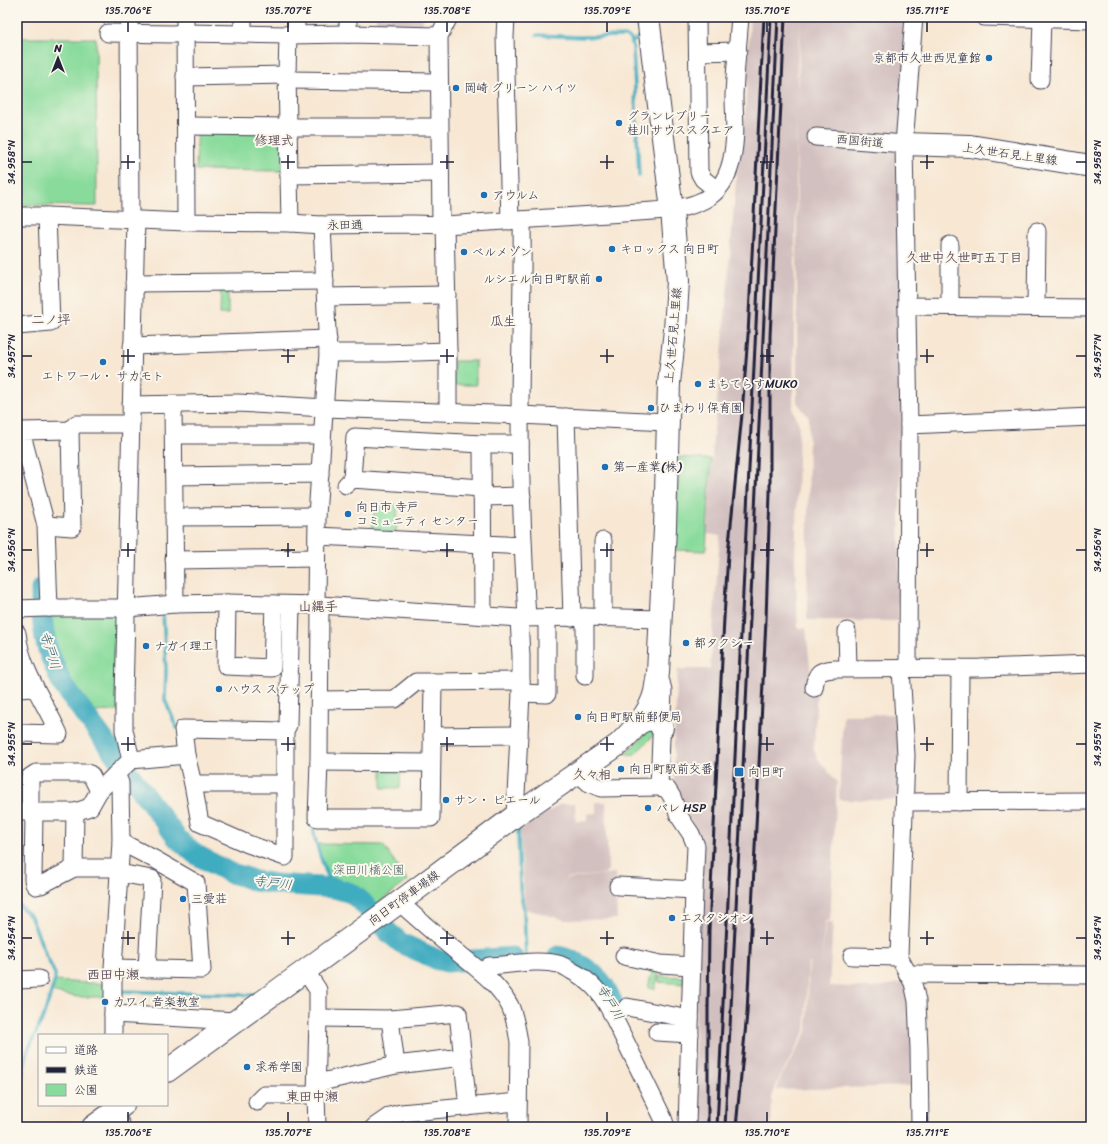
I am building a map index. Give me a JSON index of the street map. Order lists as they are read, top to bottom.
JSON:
{
  "streets": {
    "main road": ["上久世石見上里線", "向日町停車場線"],
    "street": ["西国街道", "永田通"]
  },
  "crossings": [
    ["西国街道", "上久世石見上里線"],
    ["上久世石見上里線", "永田通"],
    ["上久世石見上里線", "向日町停車場線"]
  ],
  "districts": [
    "修理式",
    "久世中久世町五丁目",
    "二ノ坪",
    "瓜生",
    "山縄手",
    "久々相",
    "西田中瀬",
    "東田中瀬"
  ],
  "water": ["寺戸川"],
  "parks": ["深田川橋公園"],
  "places": {
    "other": [
      "京都市久世西児童館",
      "岡崎 グリーン ハイツ",
      "グランレブリー 桂川サウススクエア",
      "アウルム",
      "キロックス 向日町",
      "ベルメゾン",
      "ルシエル向日町駅前",
      "エトワール・ サカモト",
      "まちてらすMUKO",
      "ひまわり保育園",
      "第一産業(株)",
      "向日市 寺戸 コミュニティ センター",
      "都タクシー",
      "ナガイ理工",
      "ハウス ステップ",
      "向日町駅前郵便局",
      "向日町駅前交番",
      "サン・ ピエール",
      "パレ HSP",
      "三愛荘",
      "エスタシオン",
      "カワイ 音楽教室",
      "求希学園"
    ],
    "transit": ["向日町"]
  },
  "legend": ["道路", "鉄道", "公園"],
  "north": "top",
  "coordinates": [
    "135.706°E",
    "135.707°E",
    "135.708°E",
    "135.709°E",
    "135.710°E",
    "135.711°E",
    "34.958°N",
    "34.957°N",
    "34.956°N",
    "34.955°N",
    "34.954°N"
  ]
}
